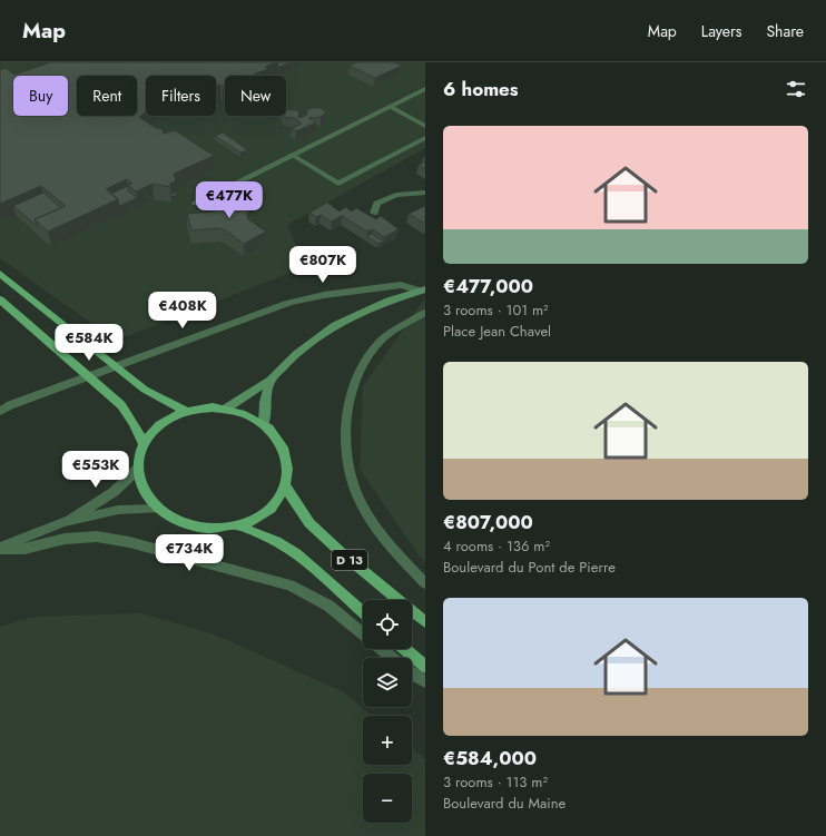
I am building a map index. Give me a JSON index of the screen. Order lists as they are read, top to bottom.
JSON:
{
  "streets": {
    "main road": ["D 13"]
  },
  "page": {
    "header": "Map",
    "nav": ["Map", "Layers", "Share"],
    "heading": "6 homes",
    "chip": [
      "Buy",
      "Rent",
      "Filters",
      "New"
    ],
    "list": [
      {
        "name": "€477,000",
        "note": "3 rooms · 101 m² · Place Jean Chavel"
      },
      {
        "name": "€807,000",
        "note": "4 rooms · 136 m² · Boulevard du Pont de Pierre"
      },
      {
        "name": "€584,000",
        "note": "3 rooms · 113 m² · Boulevard du Maine"
      }
    ],
    "price": [
      "€477K",
      "€807K",
      "€408K",
      "€584K",
      "€553K",
      "€734K"
    ],
    "map_buttons": ["+", "−"]
  }
}
